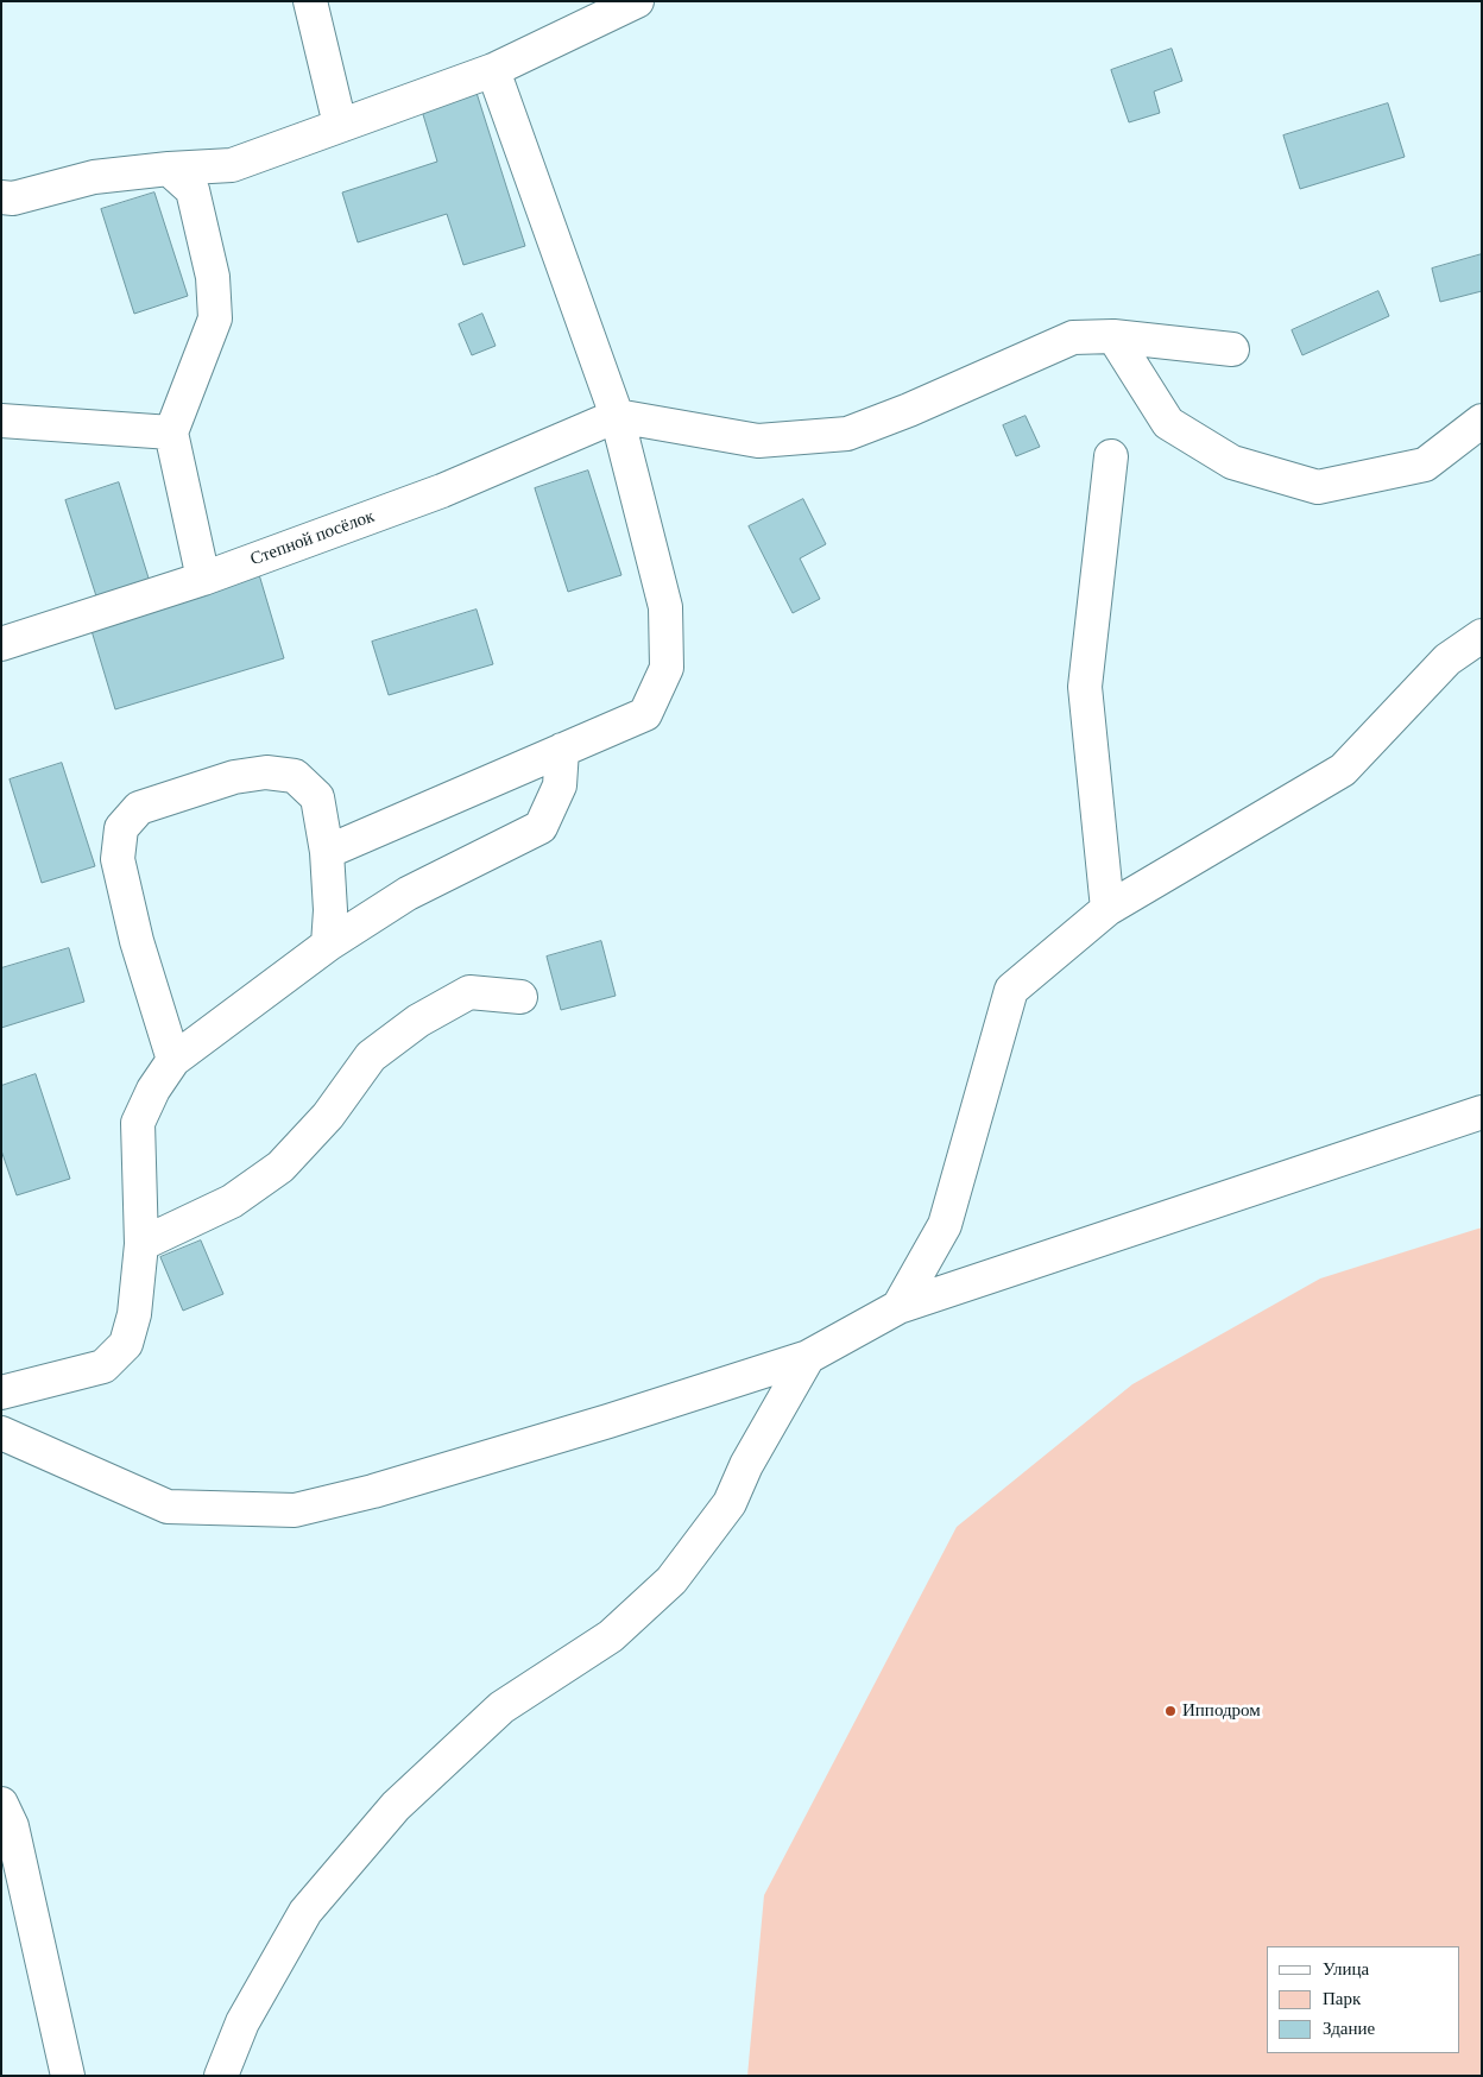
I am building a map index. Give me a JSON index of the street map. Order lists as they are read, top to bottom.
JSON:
{
  "streets": {
    "street": ["Степной посёлок"]
  },
  "places": ["Ипподром"],
  "legend": ["Улица", "Парк", "Здание"]
}
